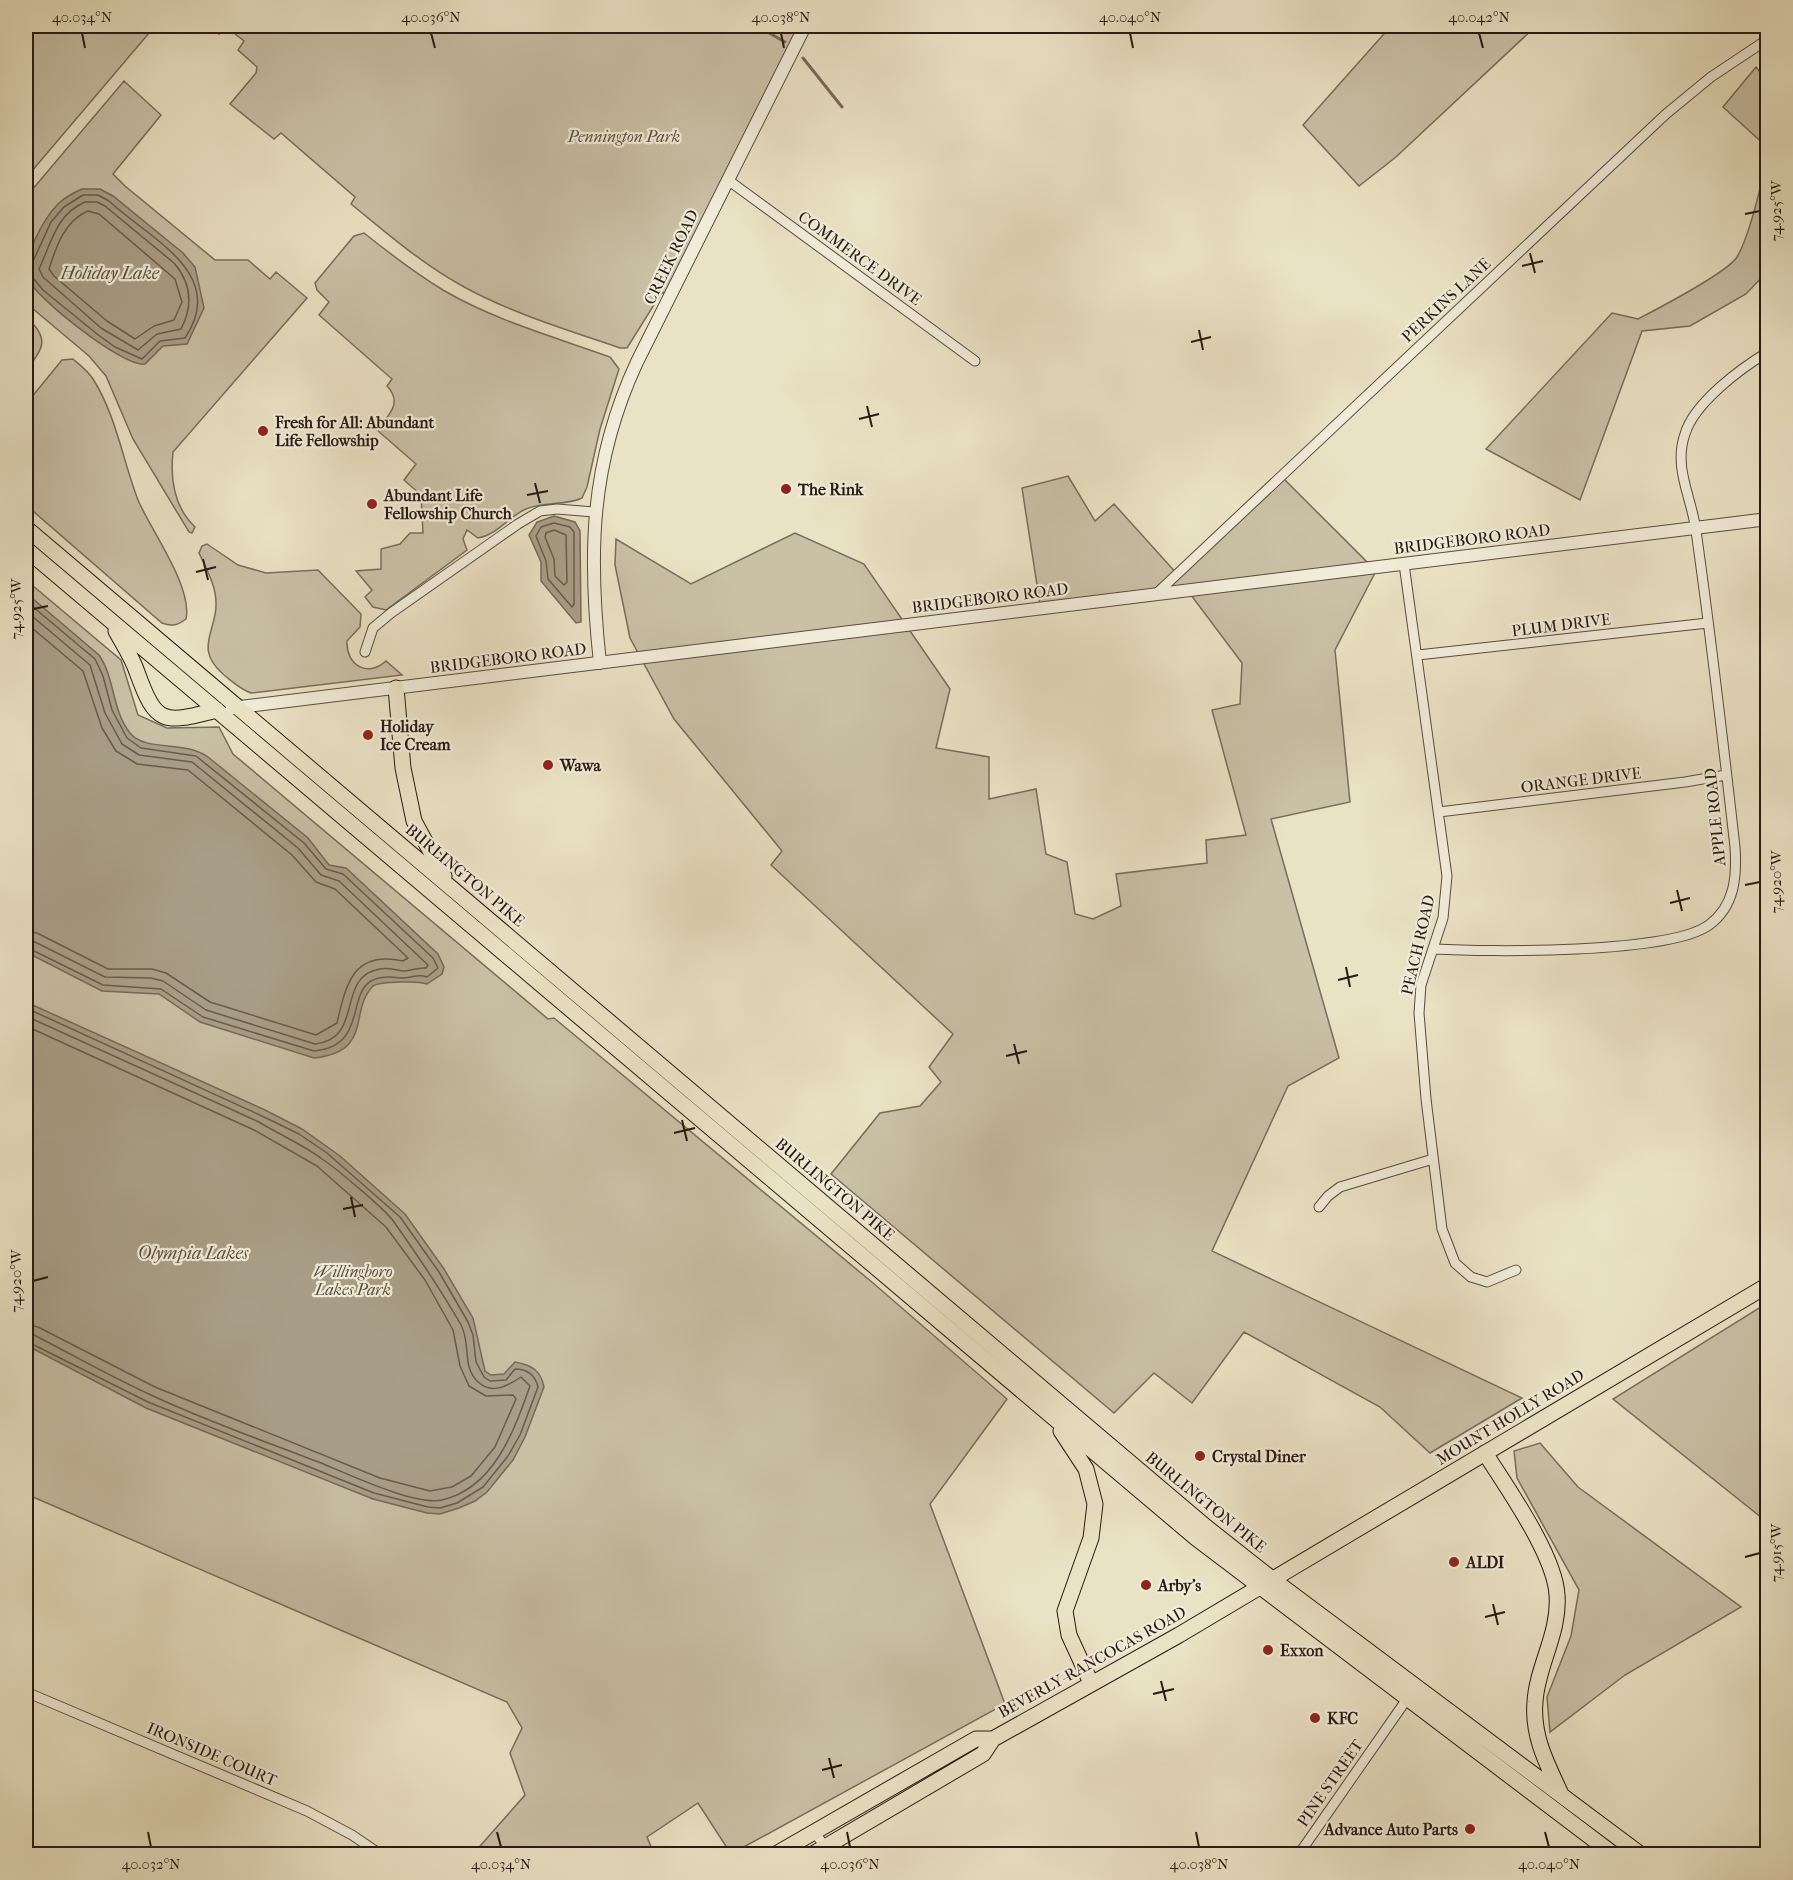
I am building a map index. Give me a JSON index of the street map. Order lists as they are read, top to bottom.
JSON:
{
  "streets": {
    "main road": ["BURLINGTON PIKE", "MOUNT HOLLY ROAD", "BEVERLY-RANCOCAS ROAD"],
    "street": [
      "CREEK ROAD",
      "COMMERCE DRIVE",
      "PERKINS LANE",
      "BRIDGEBORO ROAD",
      "PLUM DRIVE",
      "ORANGE DRIVE",
      "APPLE ROAD",
      "PEACH ROAD",
      "IRONSIDE COURT",
      "PINE STREET"
    ]
  },
  "crossings": [
    ["CREEK ROAD", "COMMERCE DRIVE"],
    ["CREEK ROAD", "BRIDGEBORO ROAD"],
    ["PERKINS LANE", "BRIDGEBORO ROAD"],
    ["BRIDGEBORO ROAD", "APPLE ROAD"],
    ["BRIDGEBORO ROAD", "BURLINGTON PIKE"],
    ["BRIDGEBORO ROAD", "PEACH ROAD"],
    ["PLUM DRIVE", "APPLE ROAD"],
    ["PLUM DRIVE", "PEACH ROAD"],
    ["ORANGE DRIVE", "APPLE ROAD"],
    ["ORANGE DRIVE", "PEACH ROAD"],
    ["APPLE ROAD", "PEACH ROAD"],
    ["BURLINGTON PIKE", "MOUNT HOLLY ROAD"],
    ["BURLINGTON PIKE", "BEVERLY-RANCOCAS ROAD"],
    ["BURLINGTON PIKE", "PINE STREET"],
    ["MOUNT HOLLY ROAD", "BEVERLY-RANCOCAS ROAD"]
  ],
  "water": ["Holiday Lake", "Olympia Lakes"],
  "parks": ["Pennington Park", "Willingboro Lakes Park"],
  "places": [
    "Fresh for All: Abundant Life Fellowship",
    "The Rink",
    "Abundant Life Fellowship Church",
    "Holiday Ice Cream",
    "Wawa",
    "Crystal Diner",
    "ALDI",
    "Arby's",
    "Exxon",
    "KFC",
    "Advance Auto Parts"
  ],
  "coordinates": [
    "40.034°N",
    "40.036°N",
    "40.038°N",
    "40.040°N",
    "40.042°N",
    "74.925°W",
    "74.920°W",
    "74.915°W",
    "40.032°N"
  ]
}
